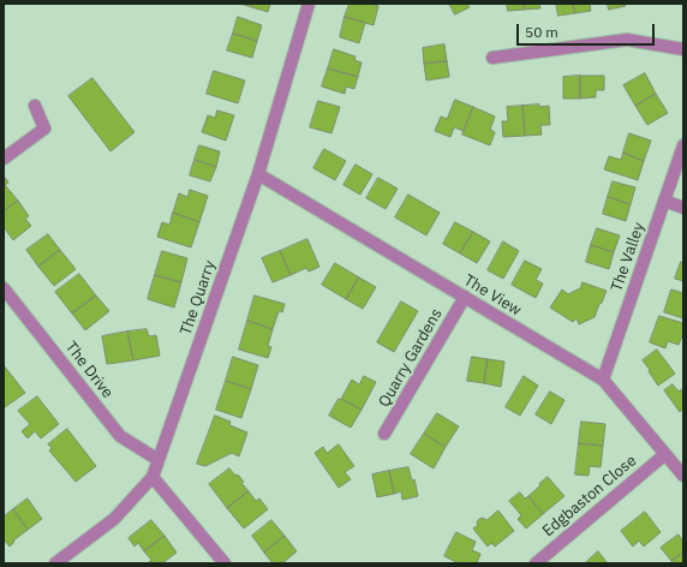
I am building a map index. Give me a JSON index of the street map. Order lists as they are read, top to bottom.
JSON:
{
  "streets": {
    "street": [
      "The Valley",
      "The View",
      "The Quarry",
      "Quarry Gardens",
      "The Drive",
      "Edgbaston Close"
    ]
  },
  "crossings": [
    ["The Valley", "The View"],
    ["The View", "The Quarry"],
    ["The View", "Quarry Gardens"],
    ["The View", "Edgbaston Close"],
    ["The Quarry", "The Drive"]
  ],
  "scale_bar": "50 m"
}
